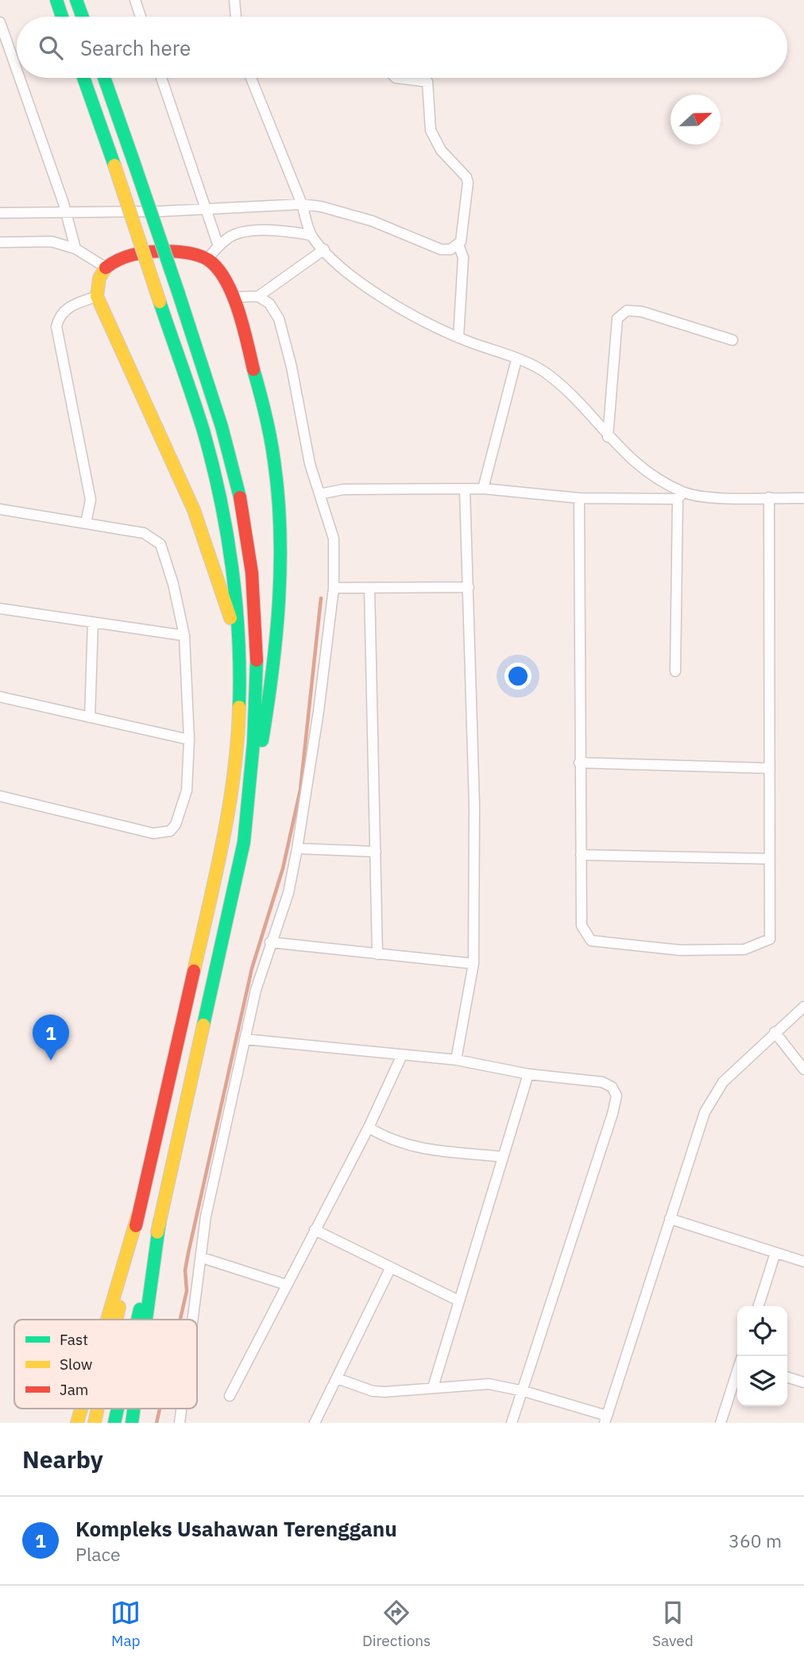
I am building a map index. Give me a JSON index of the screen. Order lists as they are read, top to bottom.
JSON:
{
  "legend": ["Fast", "Slow", "Jam"],
  "north": "right",
  "page": {
    "search": "Search here",
    "pins": "1",
    "heading": "Nearby",
    "list": [
      {
        "mark": "1",
        "name": "Kompleks Usahawan Terengganu",
        "note": "Place",
        "value": "360 m"
      }
    ],
    "nav": ["Map", "Directions", "Saved"]
  }
}
